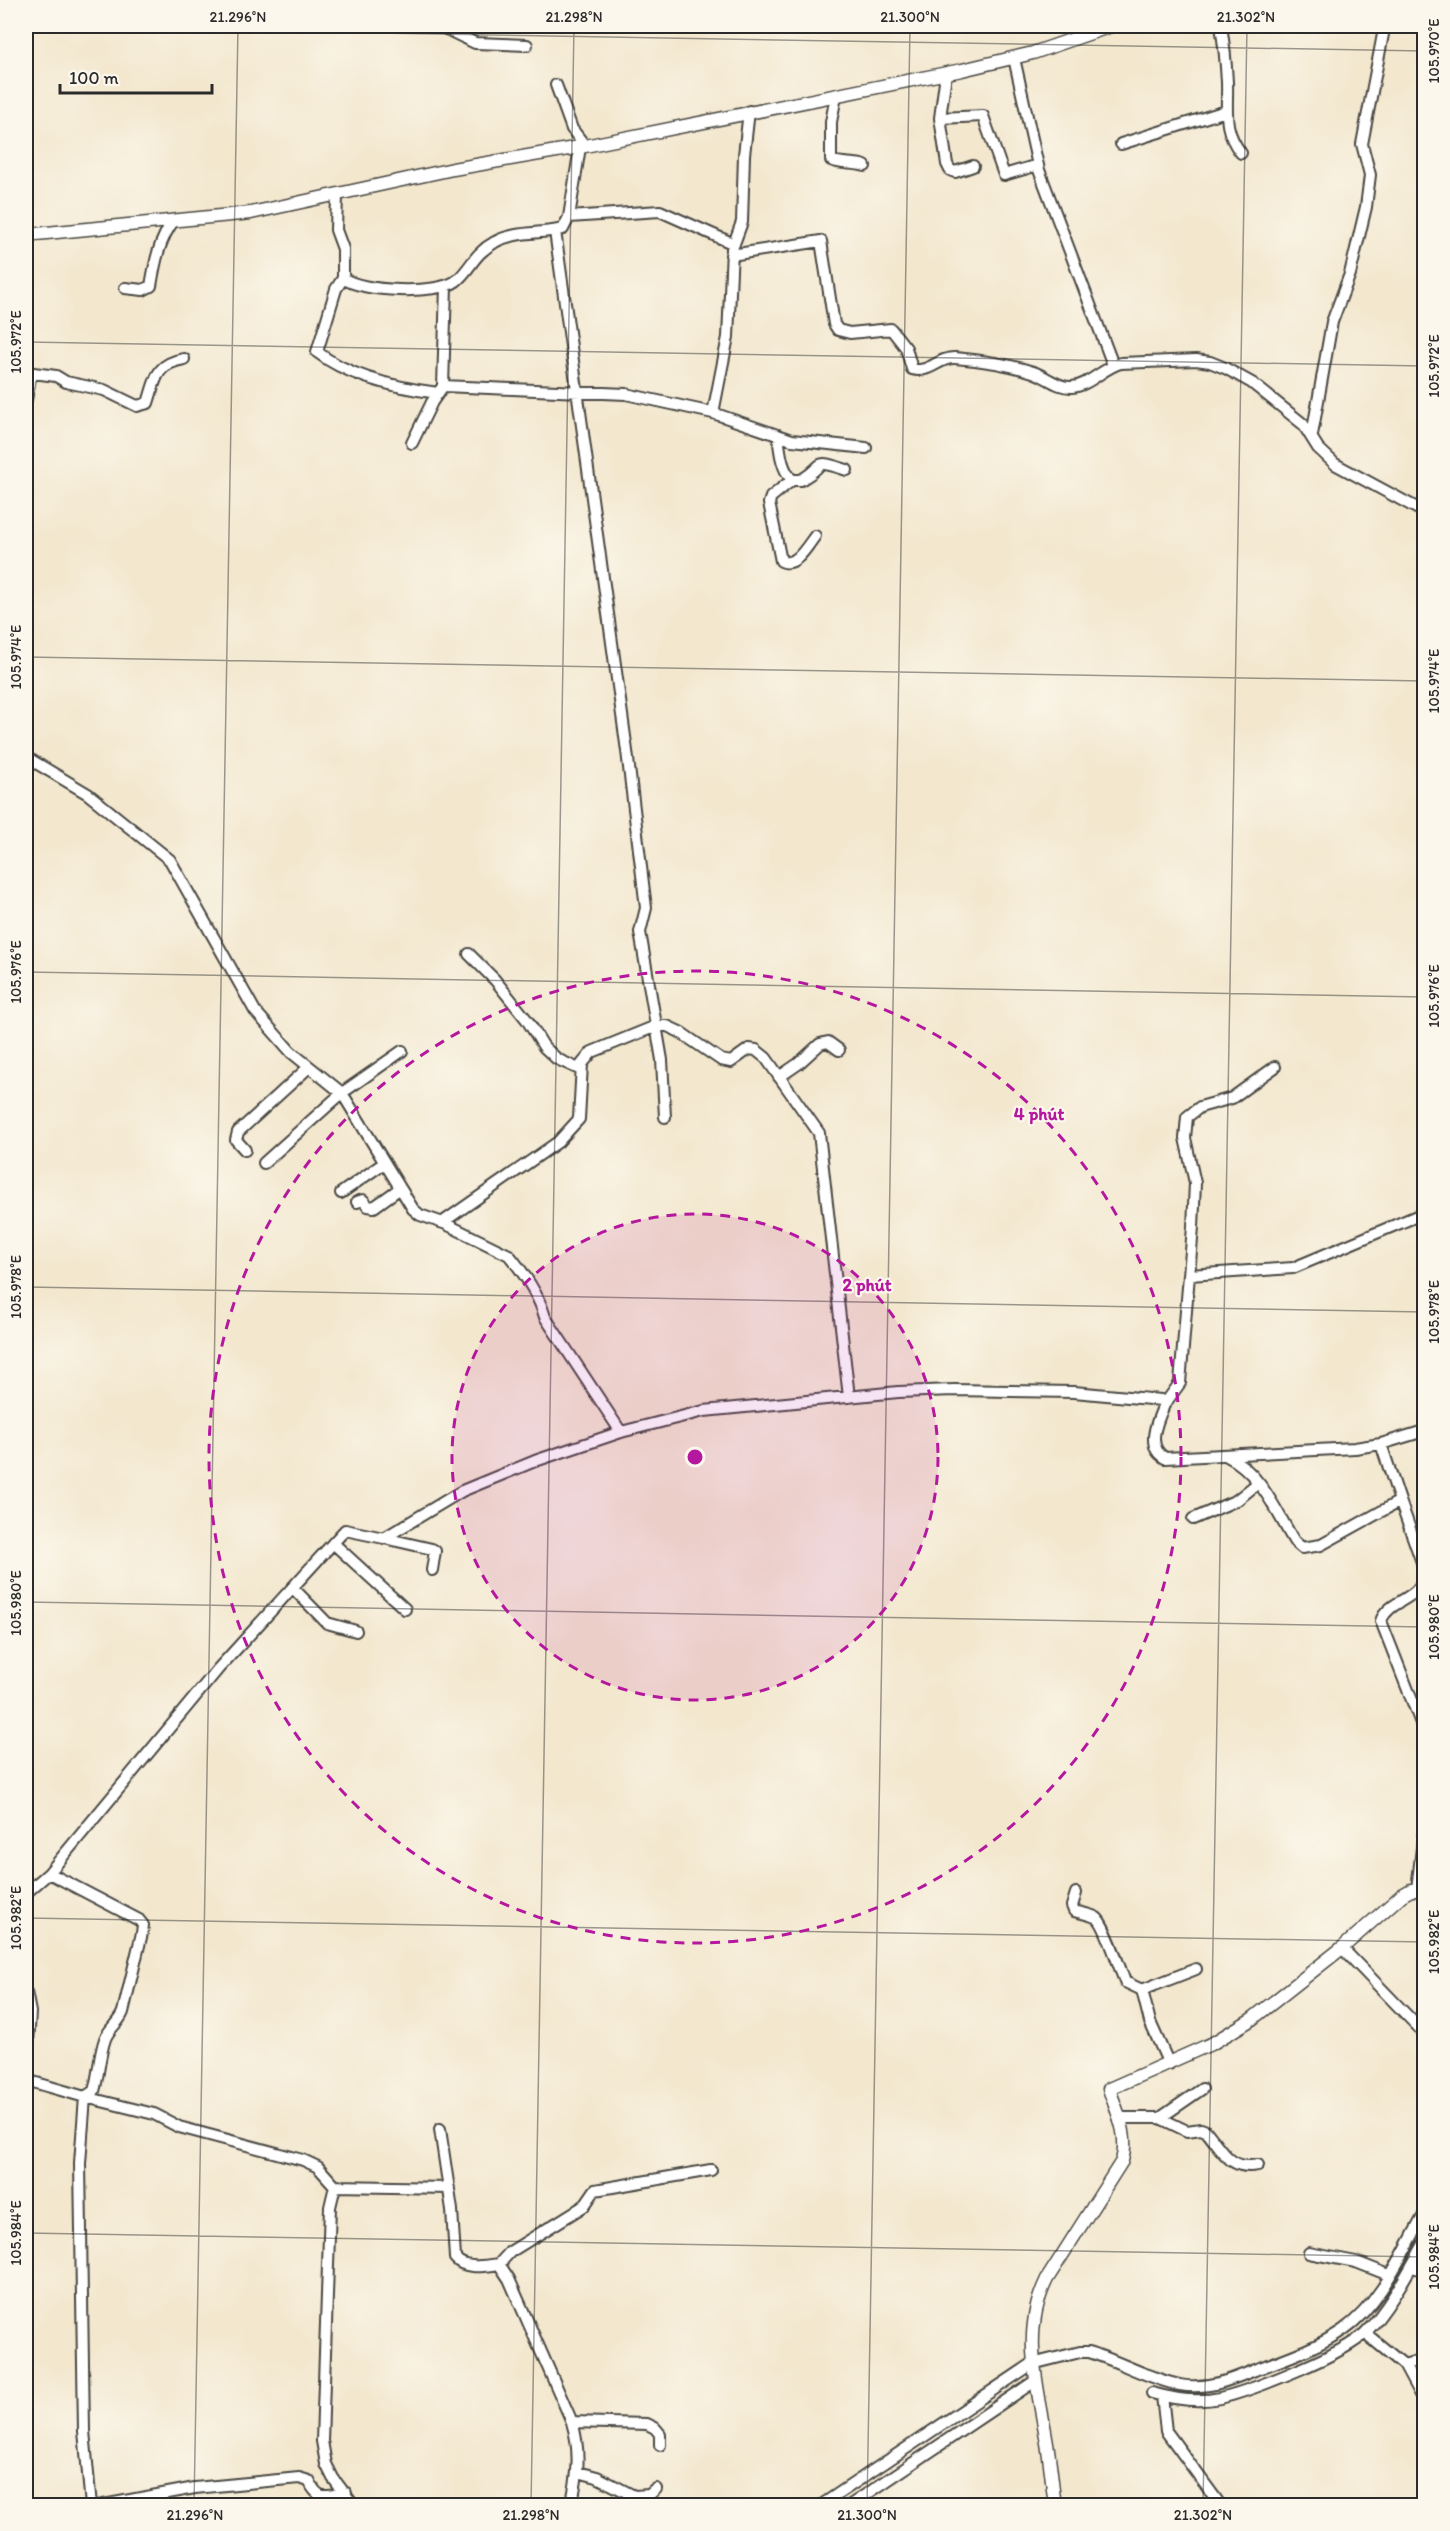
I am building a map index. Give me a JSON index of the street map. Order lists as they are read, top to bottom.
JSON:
{
  "scale_bar": "100 m",
  "coordinates": [
    "21.296°N",
    "21.298°N",
    "21.300°N",
    "21.302°N",
    "105.970°E",
    "105.972°E",
    "105.974°E",
    "105.976°E",
    "105.978°E",
    "105.980°E",
    "105.982°E",
    "105.984°E"
  ],
  "rings": ["4 phút", "2 phút"]
}
